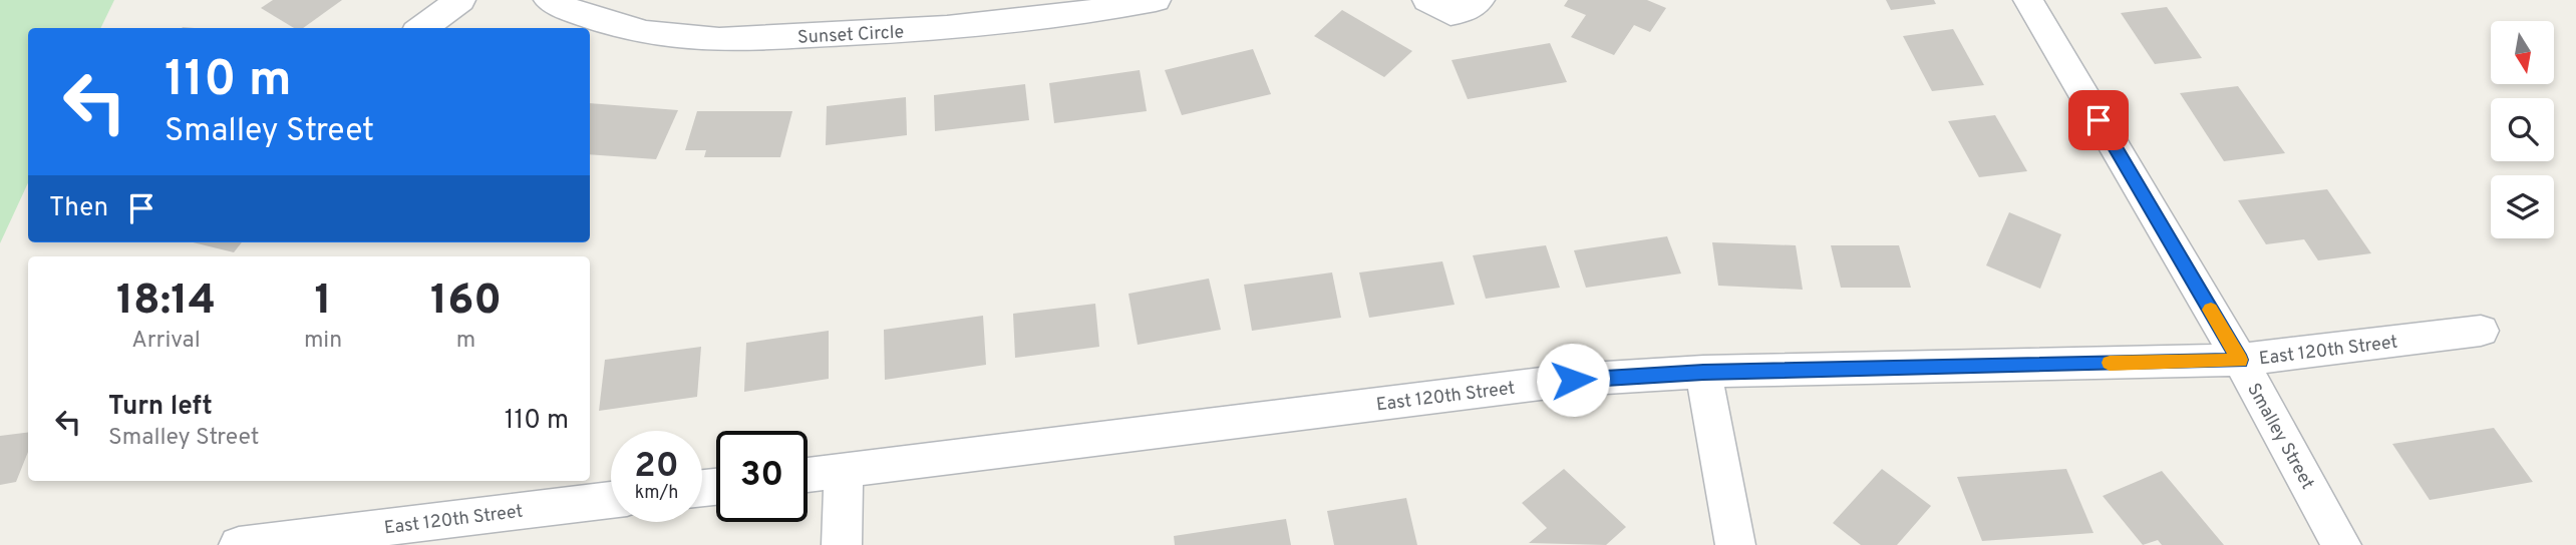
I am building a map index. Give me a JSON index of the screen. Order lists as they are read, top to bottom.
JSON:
{
  "streets": {
    "street": ["Sunset Circle", "East 120th Street", "Smalley Street"]
  },
  "crossings": [
    ["East 120th Street", "Smalley Street"]
  ],
  "north": "bottom",
  "page": {
    "turn": ["110 m", "Smalley Street"],
    "then": "Then",
    "eta": [
      "18:14",
      "Arrival",
      "1",
      "min",
      "160",
      "m"
    ],
    "list": [
      {
        "name": "Turn left",
        "note": "Smalley Street",
        "value": "110 m"
      }
    ],
    "speed": "20 km/h",
    "limit": "30"
  }
}
